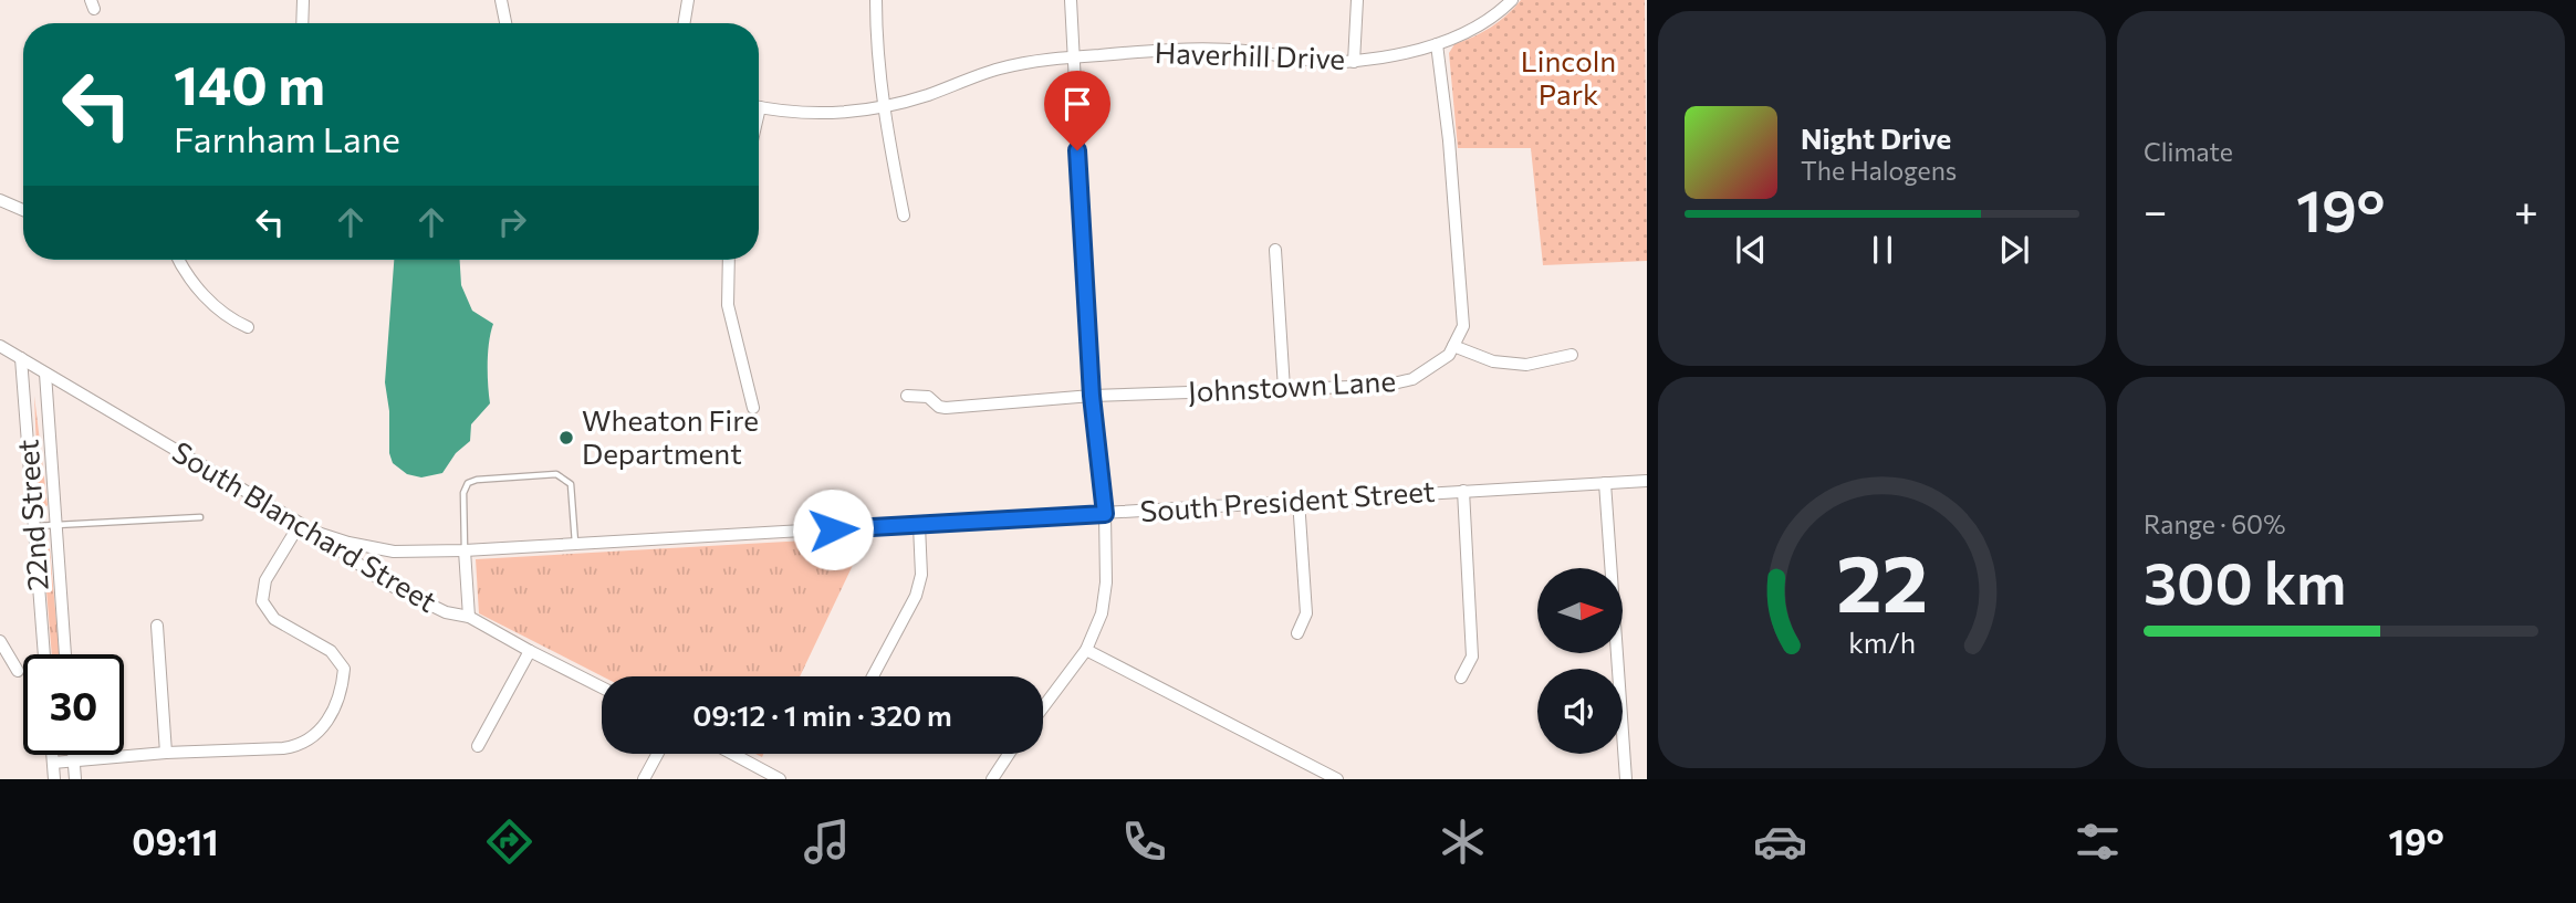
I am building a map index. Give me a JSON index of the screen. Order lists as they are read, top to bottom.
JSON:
{
  "streets": {
    "street": [
      "Haverhill Drive",
      "Johnstown Lane",
      "South President Street",
      "22nd Street",
      "South Blanchard Street"
    ]
  },
  "crossings": [
    ["South President Street", "South Blanchard Street"],
    ["22nd Street", "South Blanchard Street"]
  ],
  "parks": ["Lincoln Park"],
  "places": ["Wheaton Fire Department"],
  "north": "right",
  "page": {
    "tile": [
      "Climate",
      ["Range · 60%", "300 km"]
    ],
    "turn": ["140 m", "Farnham Lane"],
    "song": ["Night Drive", "The Halogens"],
    "heat": ["−", "19°", "+"],
    "limit": "30",
    "trip": "09:12 · 1 min · 320 m",
    "tabs": ["09:11", "19°"],
    "gauge": ["22", "km/h"]
  }
}
